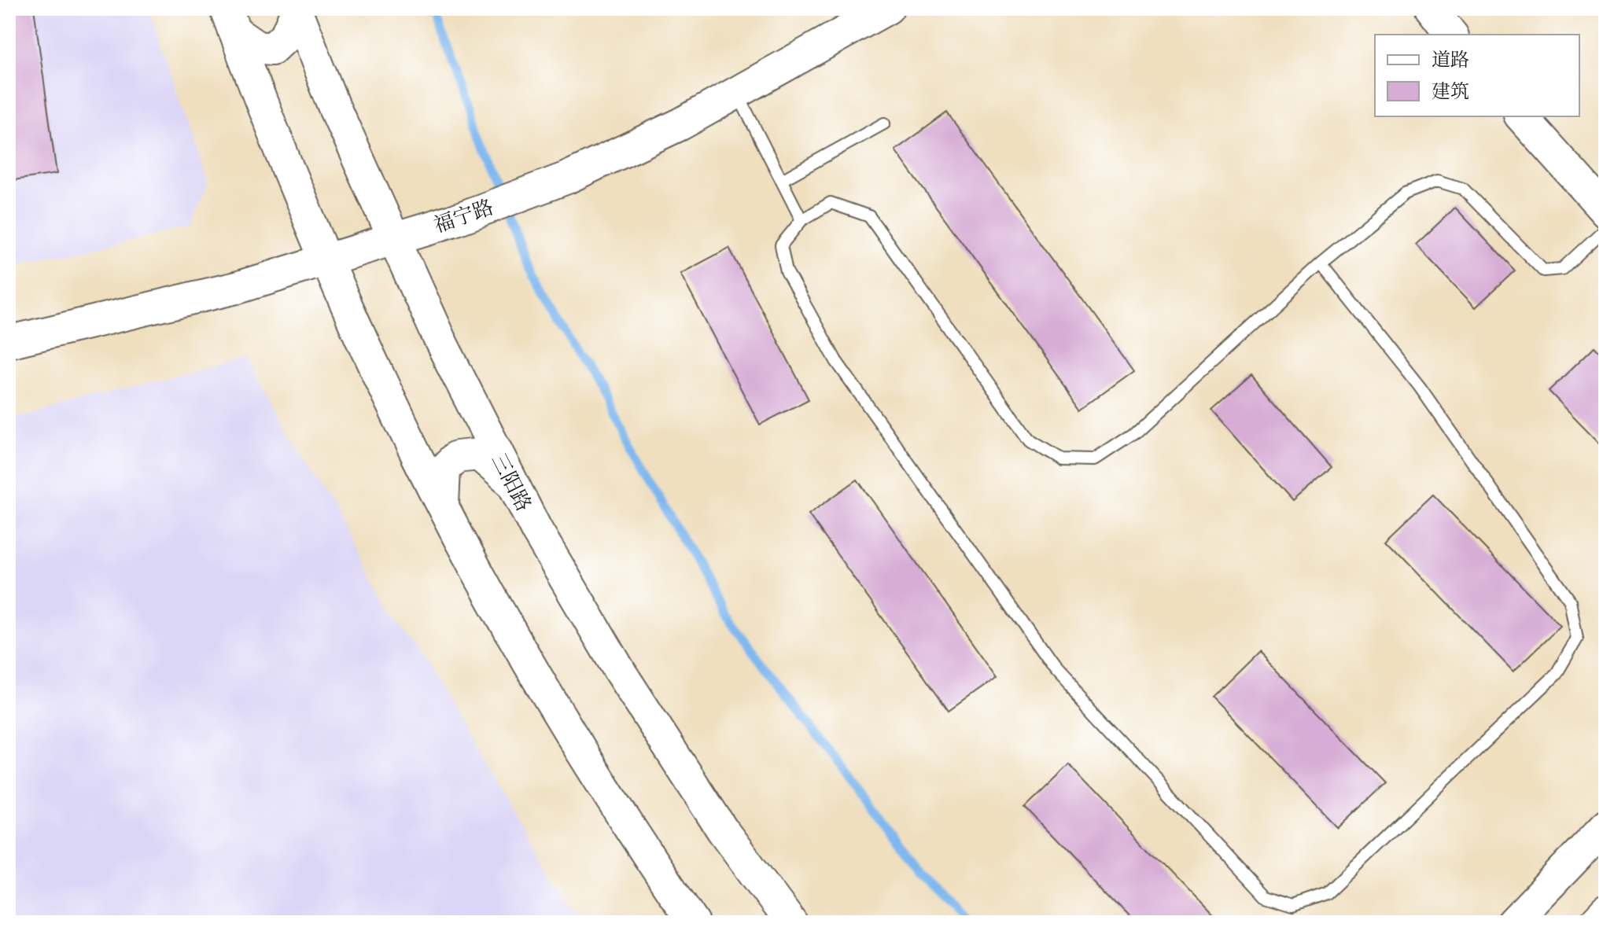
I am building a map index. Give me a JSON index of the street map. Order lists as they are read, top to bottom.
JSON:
{
  "streets": {
    "main road": ["福宁路", "三阳路"]
  },
  "crossings": [
    ["福宁路", "三阳路"]
  ],
  "legend": ["道路", "建筑"]
}
